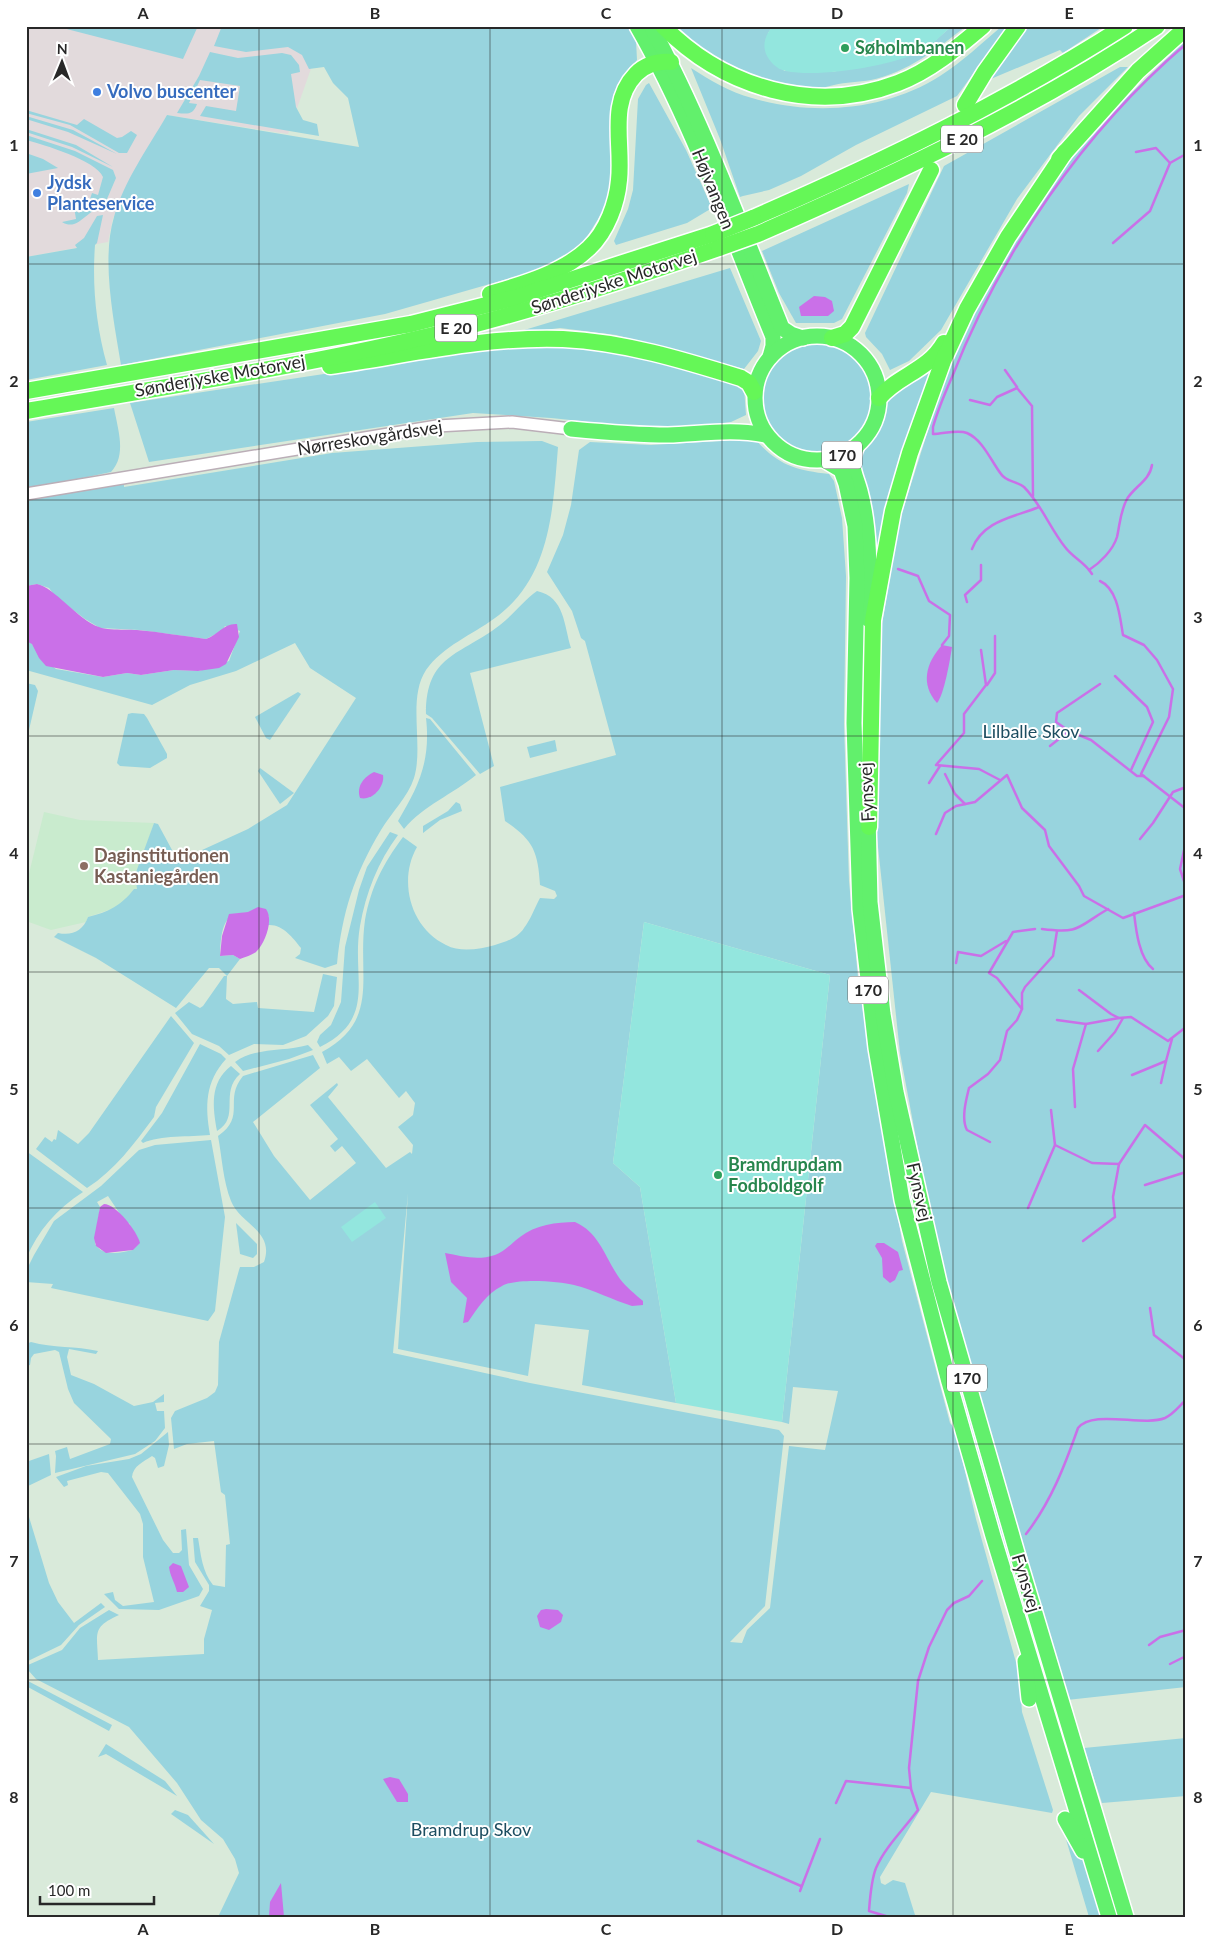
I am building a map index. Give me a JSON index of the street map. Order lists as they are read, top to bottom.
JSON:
{
  "streets": {
    "highway": [
      "E 20",
      "Højvangen",
      "Sønderjyske Motorvej",
      "Nørreskovgårdsvej",
      "170",
      "Fynsvej"
    ]
  },
  "crossings": [
    ["Højvangen", "Nørreskovgårdsvej"],
    ["Højvangen", "170"],
    ["Højvangen", "Fynsvej"],
    ["Nørreskovgårdsvej", "170"],
    ["Nørreskovgårdsvej", "Fynsvej"],
    ["170", "Fynsvej"]
  ],
  "parks": ["Lilballe Skov", "Bramdrup Skov"],
  "places": [
    "Søholmbanen",
    "Volvo buscenter",
    "Jydsk Planteservice",
    "Daginstitutionen Kastaniegården",
    "Bramdrupdam Fodboldgolf"
  ],
  "scale_bar": "100 m",
  "north": "top",
  "grid": {
    "columns": [
      "A",
      "B",
      "C",
      "D",
      "E"
    ],
    "rows": [
      "1",
      "2",
      "3",
      "4",
      "5",
      "6",
      "7",
      "8"
    ]
  }
}
